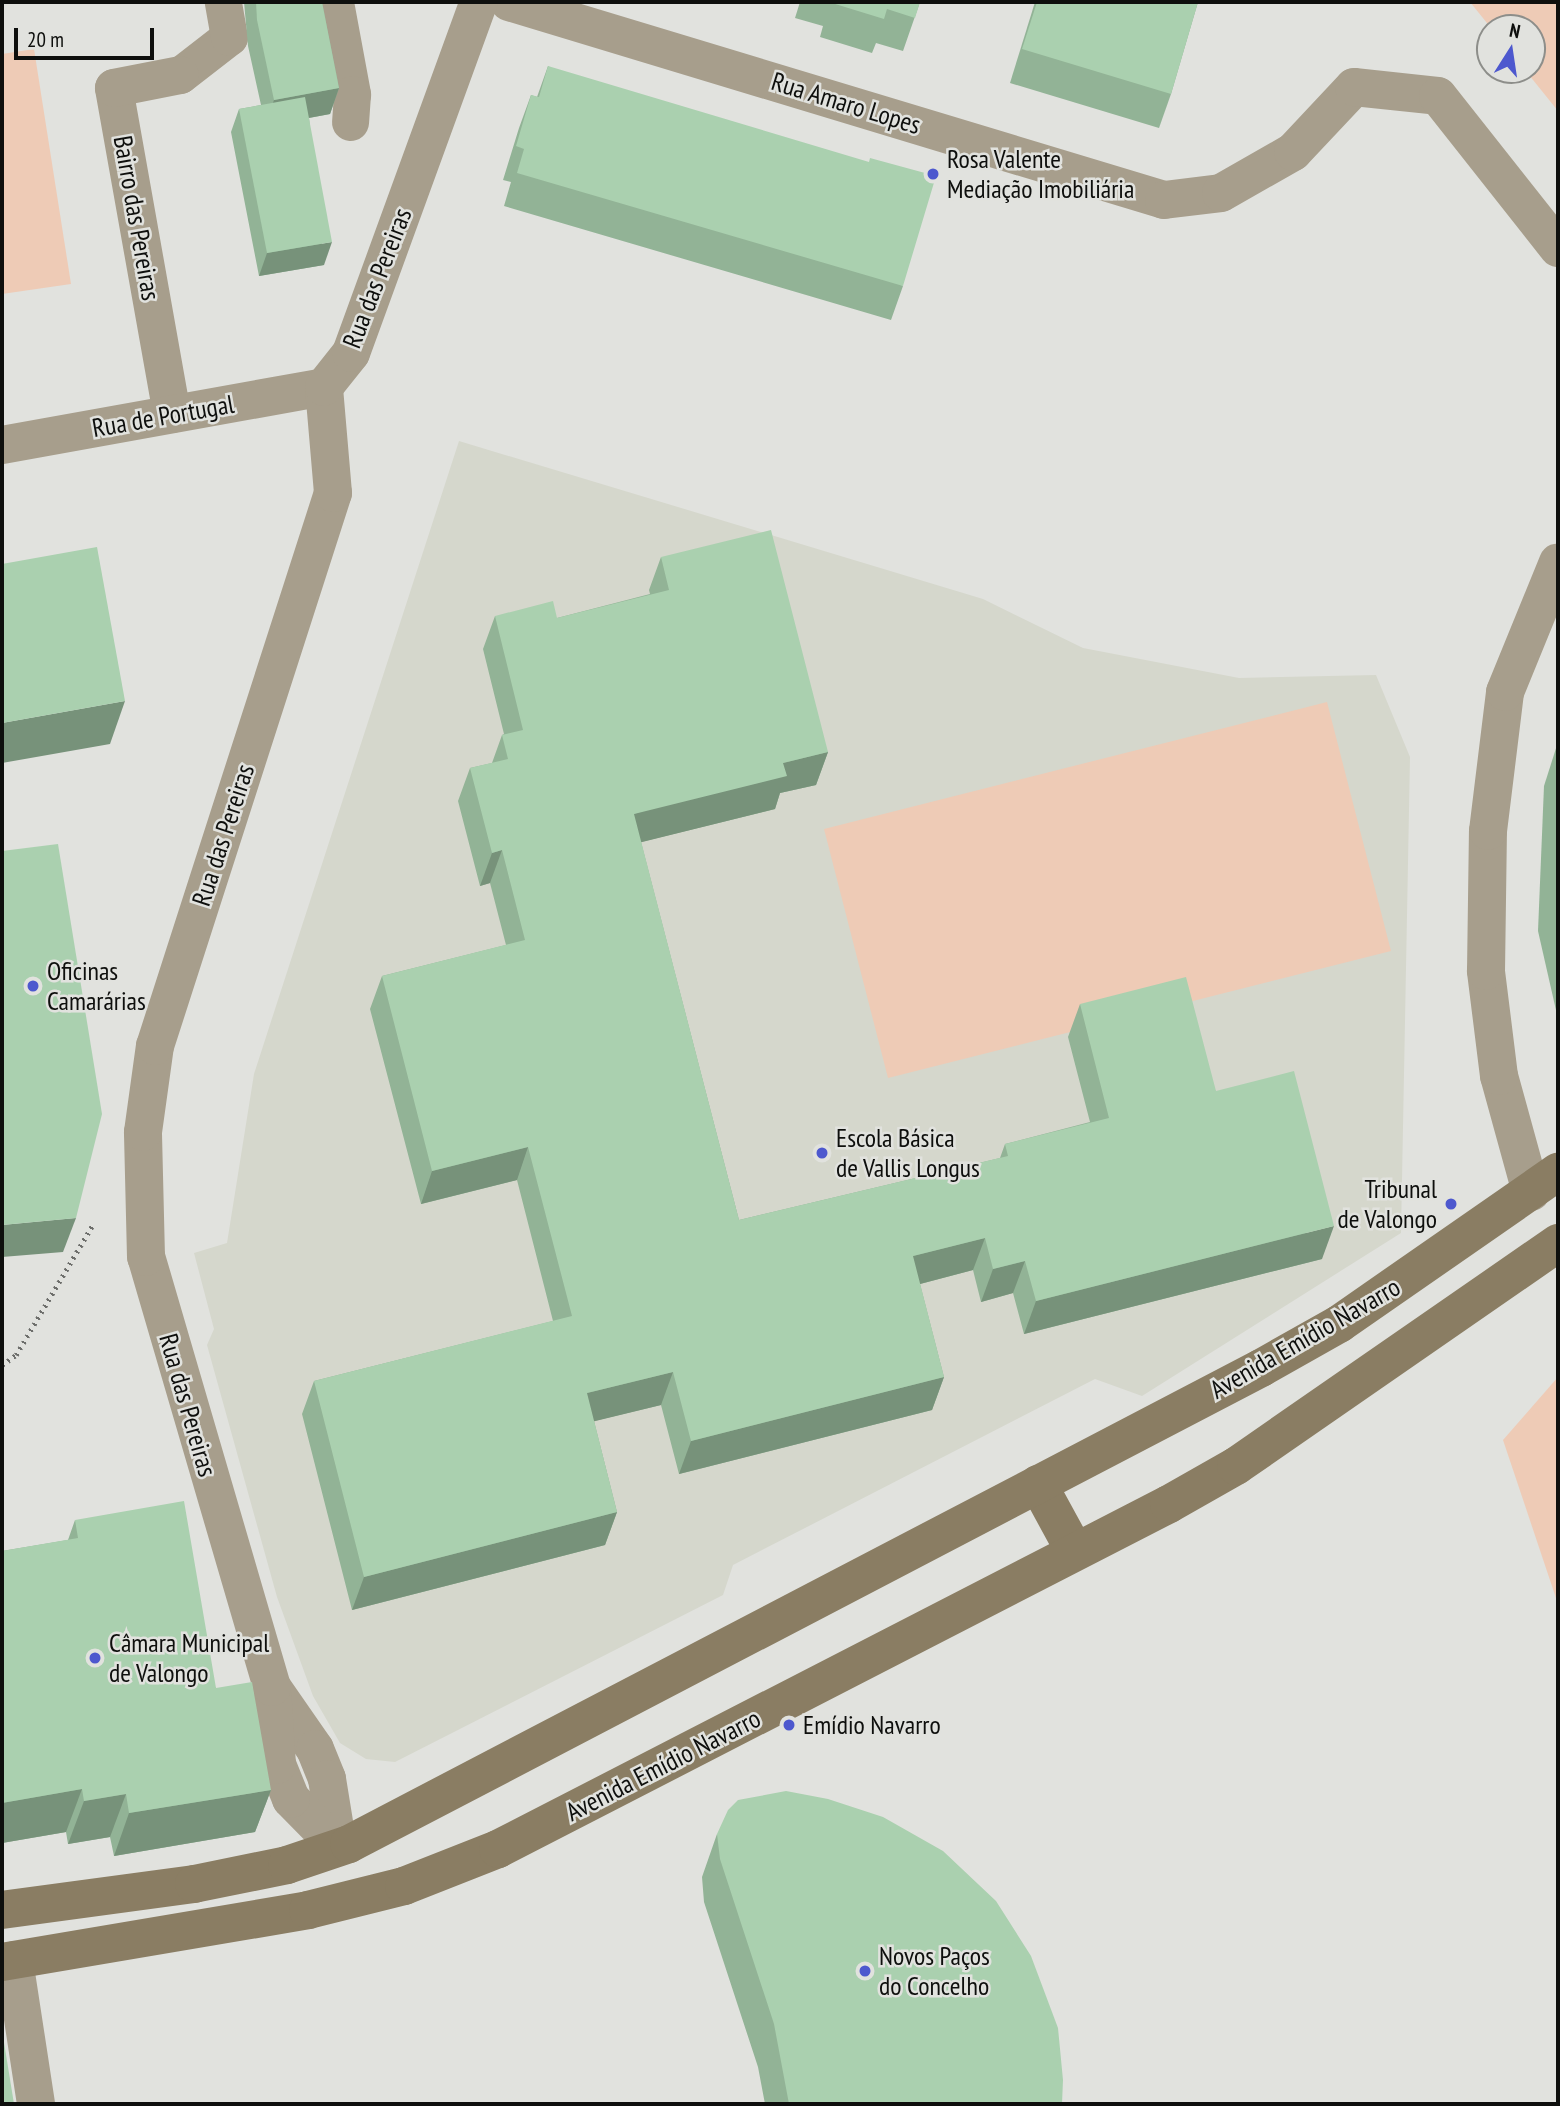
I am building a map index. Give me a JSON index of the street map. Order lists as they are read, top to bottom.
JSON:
{
  "streets": {
    "main road": ["Avenida Emídio Navarro"],
    "street": [
      "Rua Amaro Lopes",
      "Bairro das Pereiras",
      "Rua das Pereiras",
      "Rua de Portugal"
    ]
  },
  "crossings": [
    ["Bairro das Pereiras", "Rua de Portugal"],
    ["Rua das Pereiras", "Rua de Portugal"],
    ["Rua das Pereiras", "Avenida Emídio Navarro"]
  ],
  "places": [
    "Rosa Valente Mediação Imobiliária",
    "Oficinas Camarárias",
    "Escola Básica de Vallis Longus",
    "Tribunal de Valongo",
    "Câmara Municipal de Valongo",
    "Emídio Navarro",
    "Novos Paços do Concelho"
  ],
  "scale_bar": "20 m",
  "north": "top"
}
